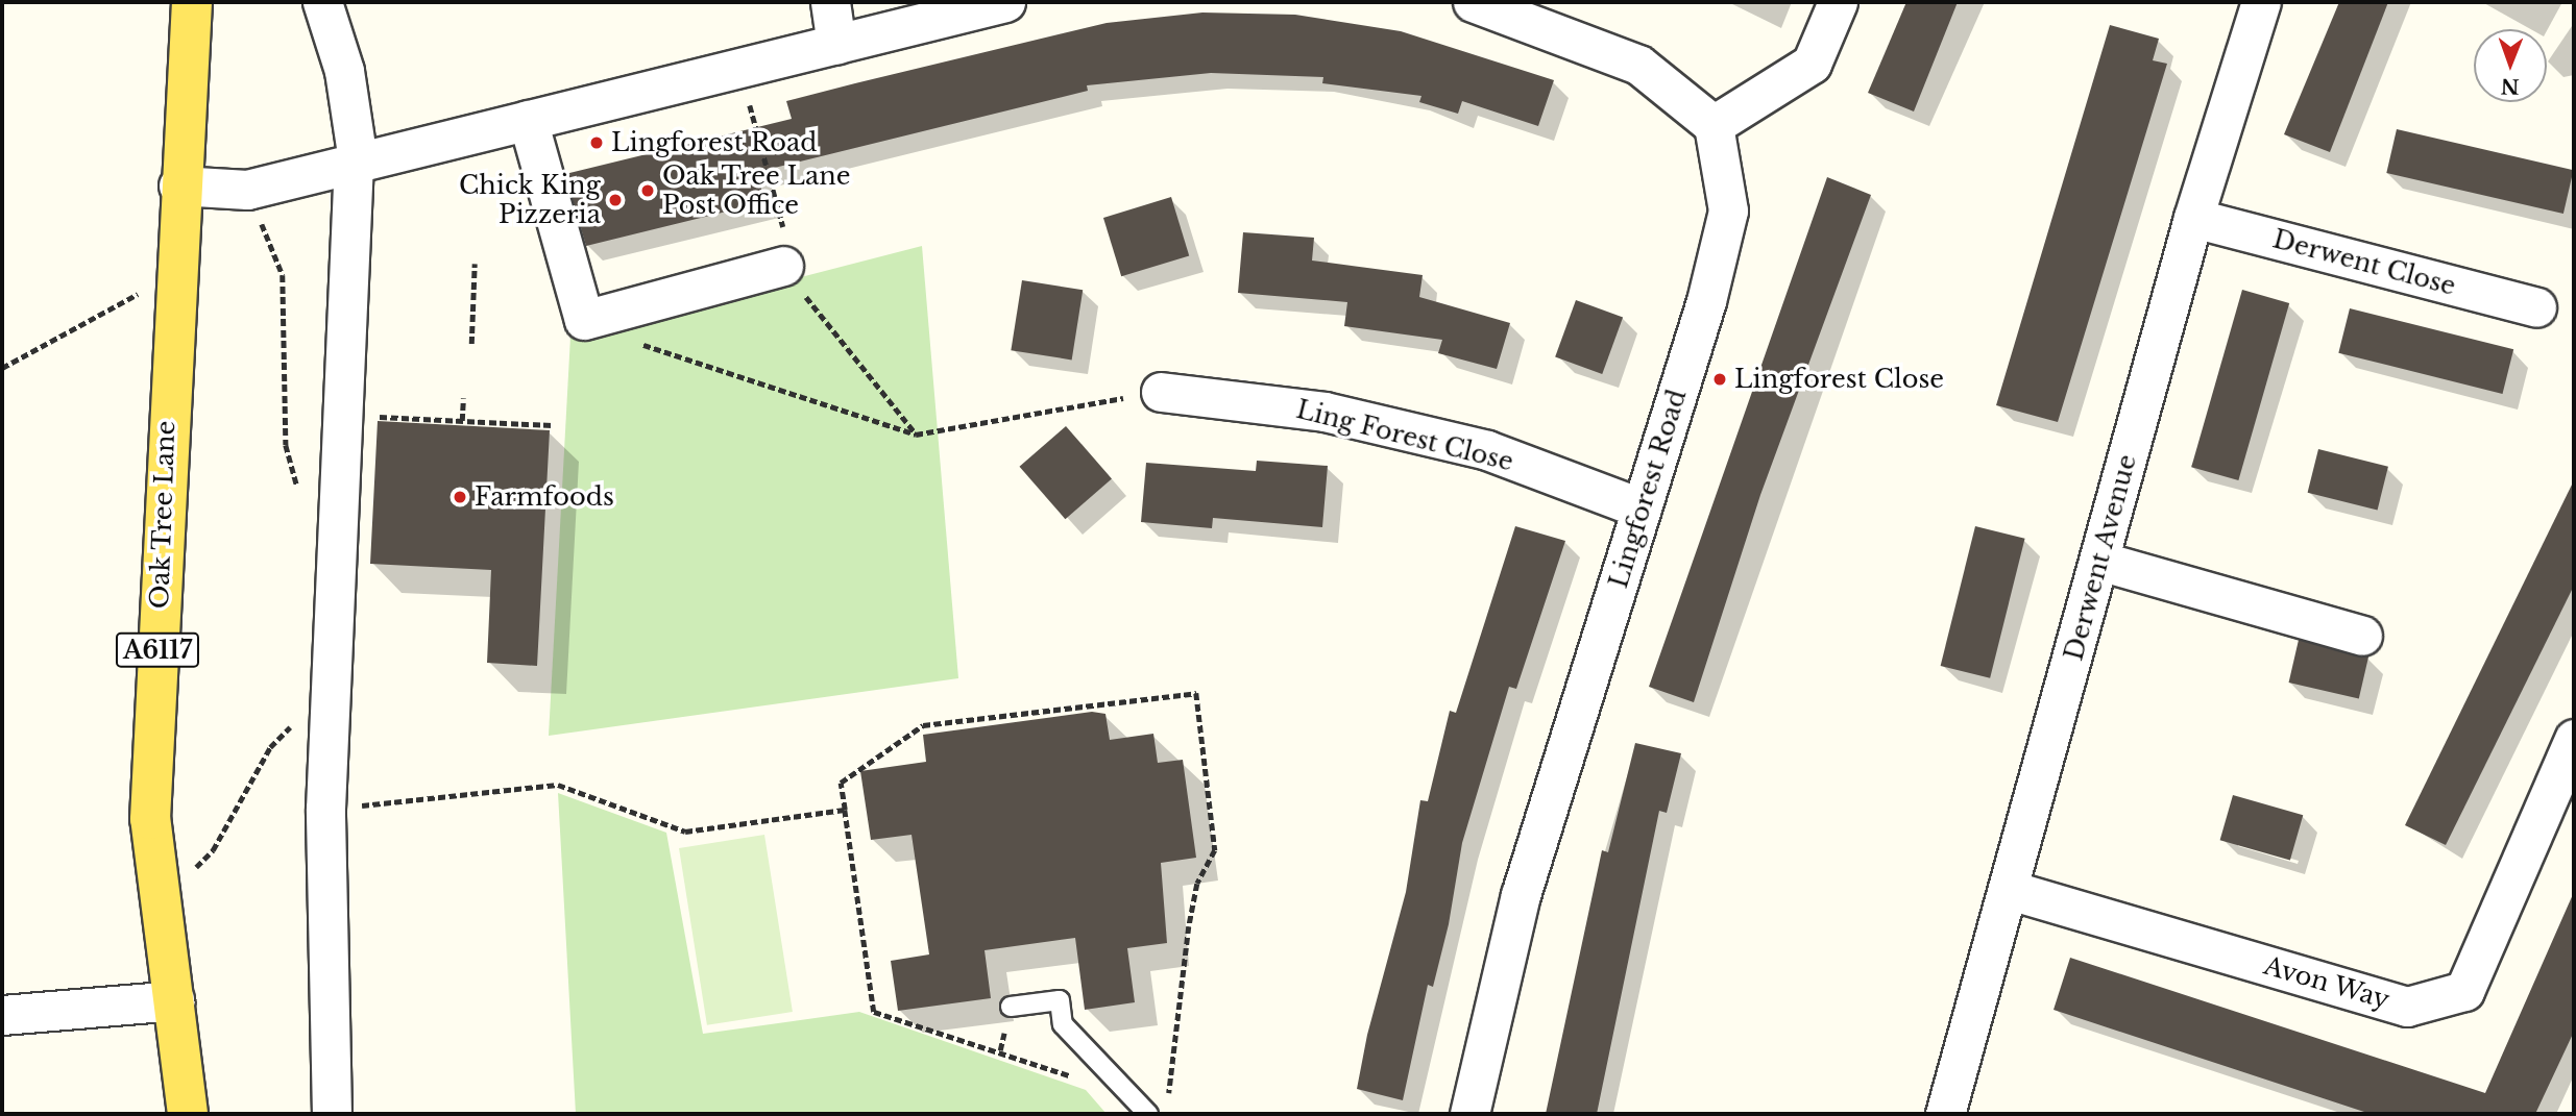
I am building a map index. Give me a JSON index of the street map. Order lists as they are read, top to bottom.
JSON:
{
  "streets": {
    "main road": ["Oak Tree Lane", "A6117"],
    "street": [
      "Derwent Close",
      "Ling Forest Close",
      "Lingforest Road",
      "Derwent Avenue",
      "Avon Way"
    ]
  },
  "crossings": [
    ["Derwent Close", "Derwent Avenue"],
    ["Ling Forest Close", "Lingforest Road"],
    ["Derwent Avenue", "Avon Way"]
  ],
  "places": [
    "Lingforest Road",
    "Oak Tree Lane Post Office",
    "Chick King Pizzeria",
    "Lingforest Close",
    "Farmfoods"
  ],
  "north": "bottom"
}
